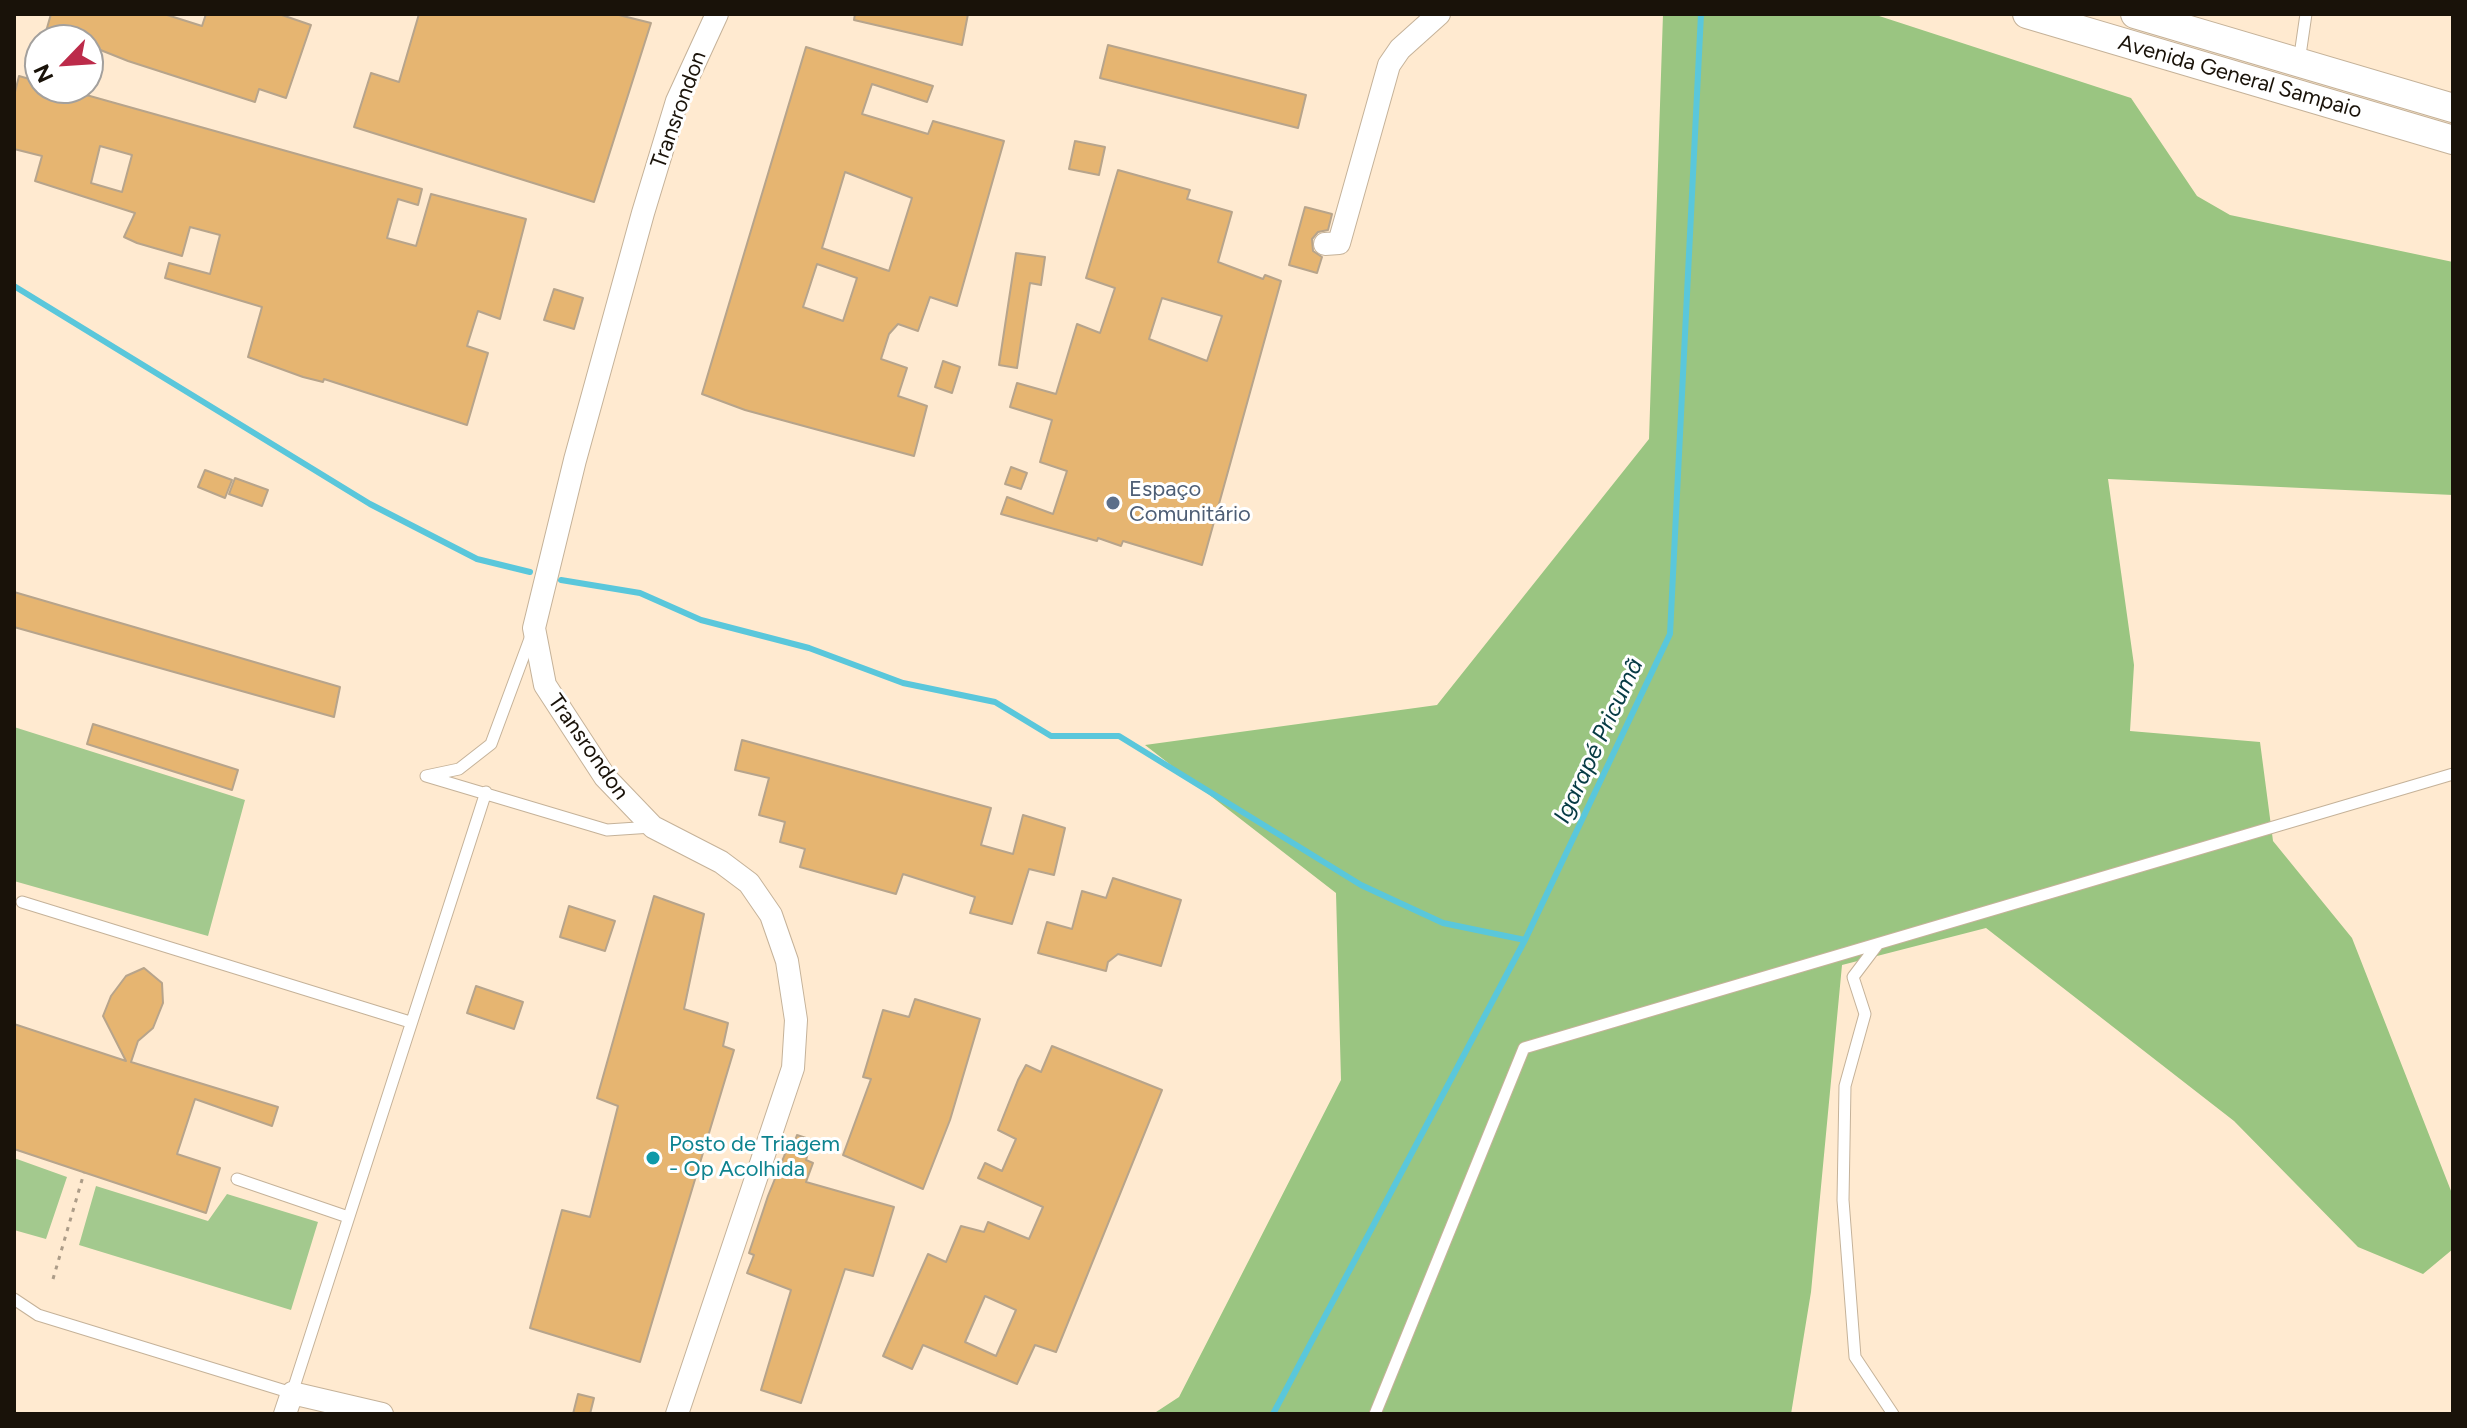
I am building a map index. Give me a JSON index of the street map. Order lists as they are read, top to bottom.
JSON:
{
  "streets": {
    "street": ["Avenida General Sampaio", "Transrondon"]
  },
  "water": ["Igarapé Pricumã"],
  "places": ["Espaço Comunitário", "Posto de Triagem - Op Acolhida"],
  "north": "bottom left"
}
